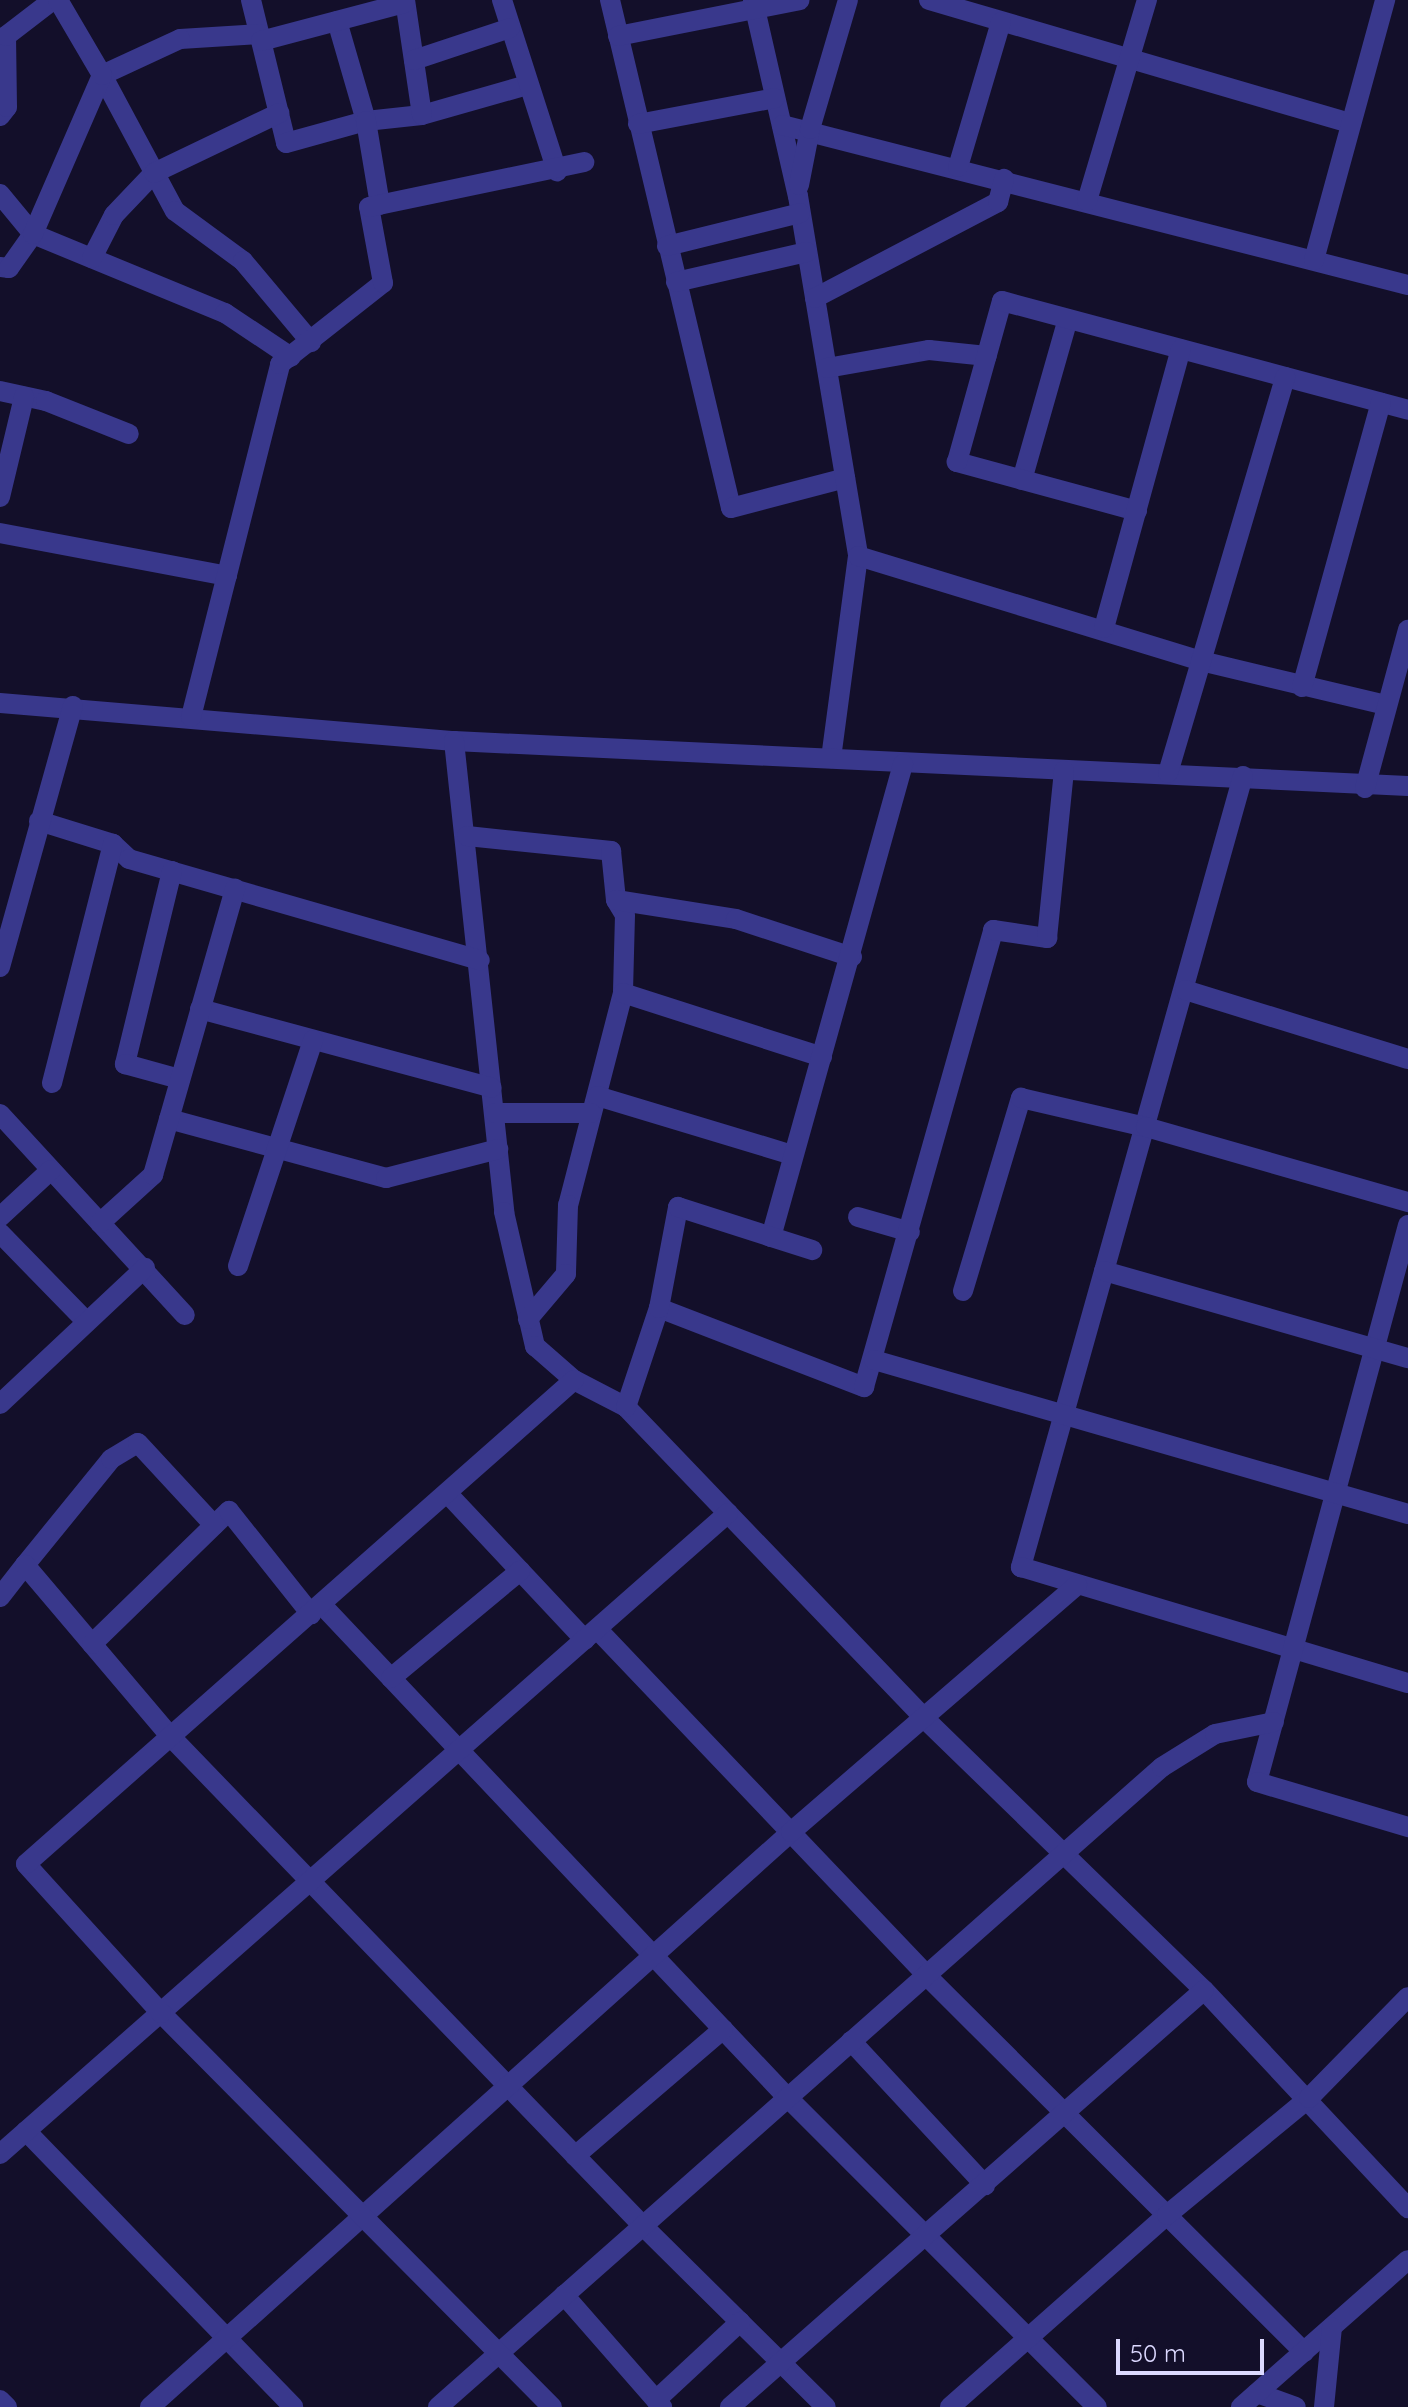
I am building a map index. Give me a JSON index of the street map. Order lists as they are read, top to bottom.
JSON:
{
  "scale_bar": "50 m"
}
